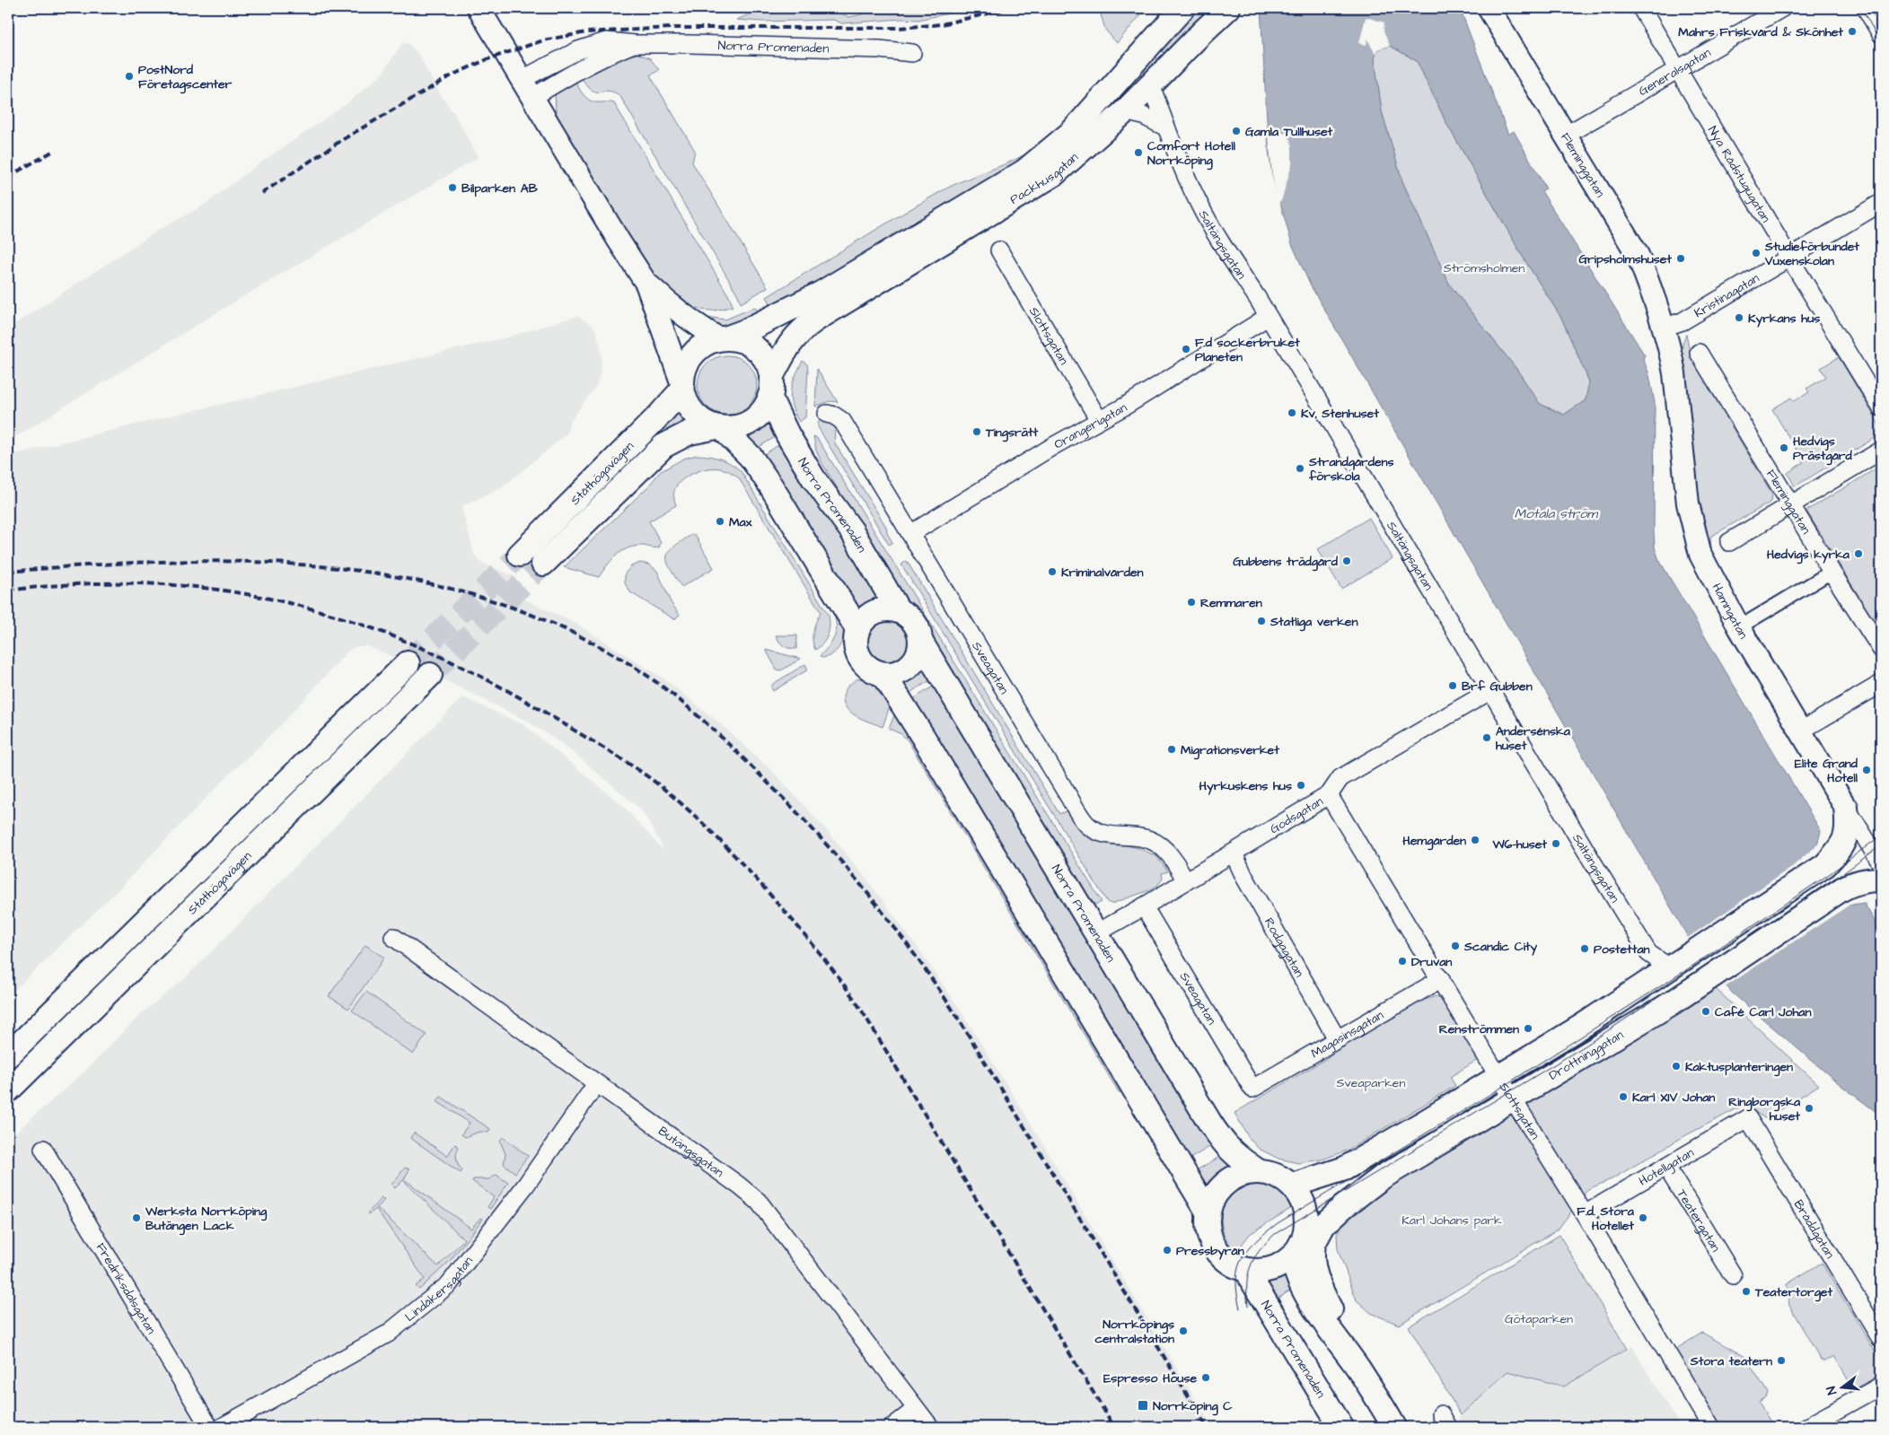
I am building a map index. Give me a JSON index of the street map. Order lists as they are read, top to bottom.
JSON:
{
  "streets": {
    "main road": [
      "Norra Promenaden",
      "Packhusgatan",
      "Ståthögavägen",
      "Drottninggatan"
    ],
    "street": [
      "Generalsgatan",
      "Fleminggatan",
      "Nya Rådstugugatan",
      "Saltängsgatan",
      "Kristinagatan",
      "Slottsgatan",
      "Orangerigatan",
      "Hamngatan",
      "Sveagatan",
      "Godsgatan",
      "Rodgagatan",
      "Magasinsgatan",
      "Butängsgatan",
      "Hotellgatan",
      "Teatergatan",
      "Bråddgatan",
      "Fredriksdalsgatan",
      "Lindåkersgatan"
    ]
  },
  "crossings": [
    ["Norra Promenaden", "Packhusgatan"],
    ["Norra Promenaden", "Ståthögavägen"],
    ["Norra Promenaden", "Godsgatan"],
    ["Norra Promenaden", "Drottninggatan"],
    ["Generalsgatan", "Fleminggatan"],
    ["Generalsgatan", "Nya Rådstugugatan"],
    ["Fleminggatan", "Kristinagatan"],
    ["Fleminggatan", "Hamngatan"],
    ["Nya Rådstugugatan", "Kristinagatan"],
    ["Packhusgatan", "Saltängsgatan"],
    ["Packhusgatan", "Ståthögavägen"],
    ["Saltängsgatan", "Orangerigatan"],
    ["Saltängsgatan", "Godsgatan"],
    ["Kristinagatan", "Hamngatan"],
    ["Slottsgatan", "Orangerigatan"],
    ["Slottsgatan", "Godsgatan"],
    ["Slottsgatan", "Magasinsgatan"],
    ["Slottsgatan", "Drottninggatan"],
    ["Slottsgatan", "Hotellgatan"],
    ["Orangerigatan", "Sveagatan"],
    ["Sveagatan", "Godsgatan"],
    ["Sveagatan", "Magasinsgatan"],
    ["Godsgatan", "Rodgagatan"],
    ["Rodgagatan", "Magasinsgatan"],
    ["Butängsgatan", "Lindåkersgatan"],
    ["Hotellgatan", "Teatergatan"],
    ["Hotellgatan", "Bråddgatan"]
  ],
  "water": ["Motala ström"],
  "parks": [
    "Strömsholmen",
    "Sveaparken",
    "Karl Johans park",
    "Götaparken"
  ],
  "places": {
    "other": [
      "Mahrs Friskvård & Skönhet",
      "PostNord Företagscenter",
      "Gamla Tullhuset",
      "Comfort Hotell Norrköping",
      "Bilparken AB",
      "Studieförbundet Vuxenskolan",
      "Gripsholmshuset",
      "Kyrkans hus",
      "F.d sockerbruket Planeten",
      "Kv. Stenhuset",
      "Tingsrätt",
      "Hedvigs Prästgård",
      "Strandgårdens förskola",
      "Max",
      "Hedvigs kyrka",
      "Gubbens trädgård",
      "Kriminalvården",
      "Remmaren",
      "Statliga verken",
      "Brf Gubben",
      "Andersénska huset",
      "Migrationsverket",
      "Elite Grand Hotell",
      "Hyrkuskens hus",
      "Hemgården",
      "W6-huset",
      "Scandic City",
      "Postettan",
      "Druvan",
      "Café Carl Johan",
      "Renströmmen",
      "Kaktusplanteringen",
      "Karl XIV Johan",
      "Ringborgska huset",
      "Werksta Norrköping Butängen Lack",
      "F.d. Stora Hotellet",
      "Pressbyrån",
      "Teatertorget",
      "Norrköpings centralstation",
      "Stora teatern",
      "Espresso House"
    ],
    "transit": ["Norrköping C"]
  },
  "north": "left"
}
